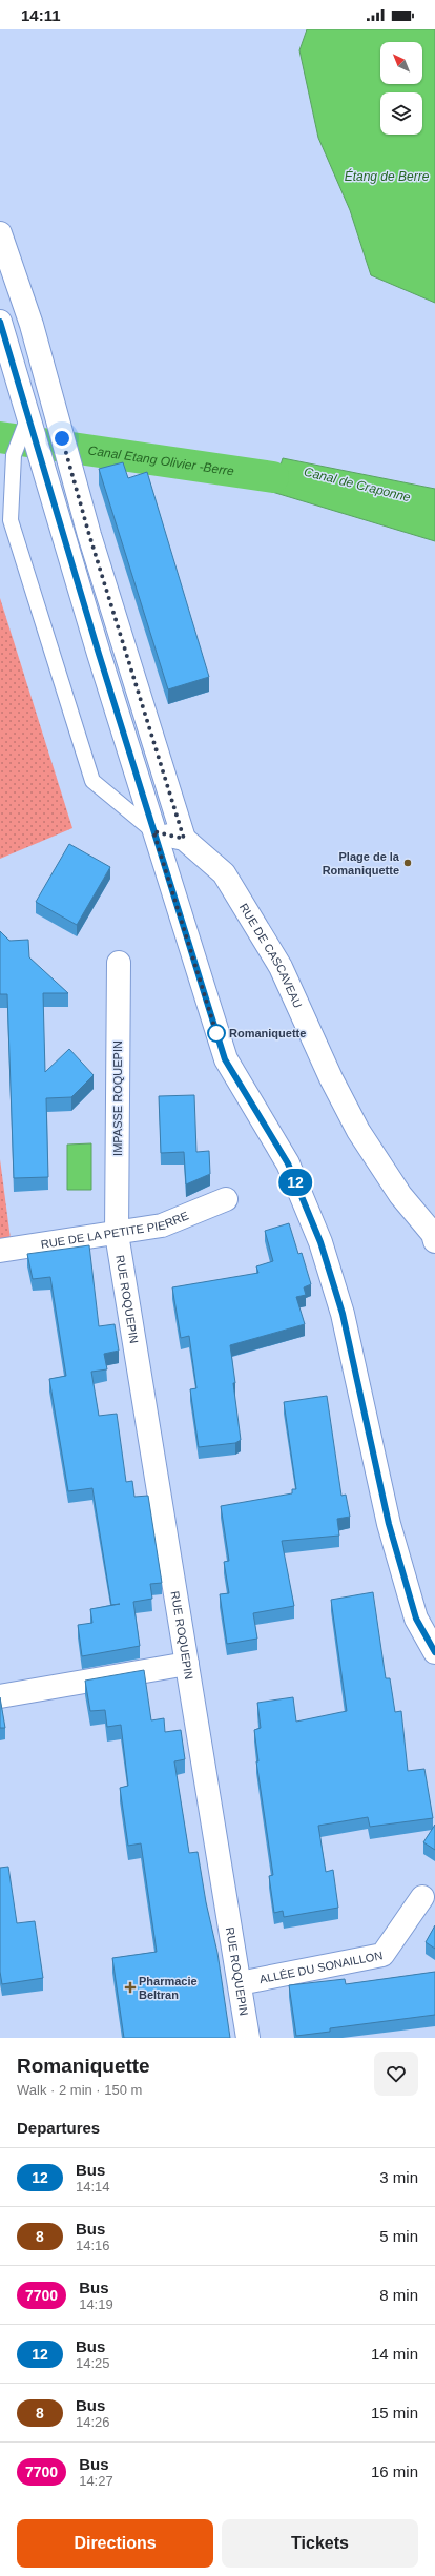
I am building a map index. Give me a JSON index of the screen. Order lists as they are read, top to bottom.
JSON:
{
  "streets": {
    "street": [
      "RUE DE CASCAVEAU",
      "IMPASSE ROQUEPIN",
      "RUE DE LA PETITE PIERRE",
      "RUE ROQUEPIN",
      "ALLÉE DU SONAILLON"
    ]
  },
  "crossings": [
    ["IMPASSE ROQUEPIN", "RUE DE LA PETITE PIERRE"],
    ["IMPASSE ROQUEPIN", "RUE ROQUEPIN"],
    ["RUE DE LA PETITE PIERRE", "RUE ROQUEPIN"],
    ["RUE ROQUEPIN", "ALLÉE DU SONAILLON"]
  ],
  "water": ["Étang de Berre", "Canal Etang Olivier -Berre", "Canal de Craponne"],
  "places": {
    "other": ["Plage de la Romaniquette", "Romaniquette"],
    "health": ["Pharmacie Beltran"]
  },
  "lines": ["bus line 12"],
  "north": "top left",
  "page": {
    "status": "14:11",
    "on_map": "12",
    "heading": [
      ["Romaniquette", "Walk · 2 min · 150 m"],
      "Departures"
    ],
    "list": [
      {
        "mark": "12",
        "name": "Bus",
        "note": "14:14",
        "value": "3 min"
      },
      {
        "mark": "8",
        "name": "Bus",
        "note": "14:16",
        "value": "5 min"
      },
      {
        "mark": "7700",
        "name": "Bus",
        "note": "14:19",
        "value": "8 min"
      },
      {
        "mark": "12",
        "name": "Bus",
        "note": "14:25",
        "value": "14 min"
      },
      {
        "mark": "8",
        "name": "Bus",
        "note": "14:26",
        "value": "15 min"
      },
      {
        "mark": "7700",
        "name": "Bus",
        "note": "14:27",
        "value": "16 min"
      }
    ],
    "buttons": ["Directions", "Tickets"]
  }
}
